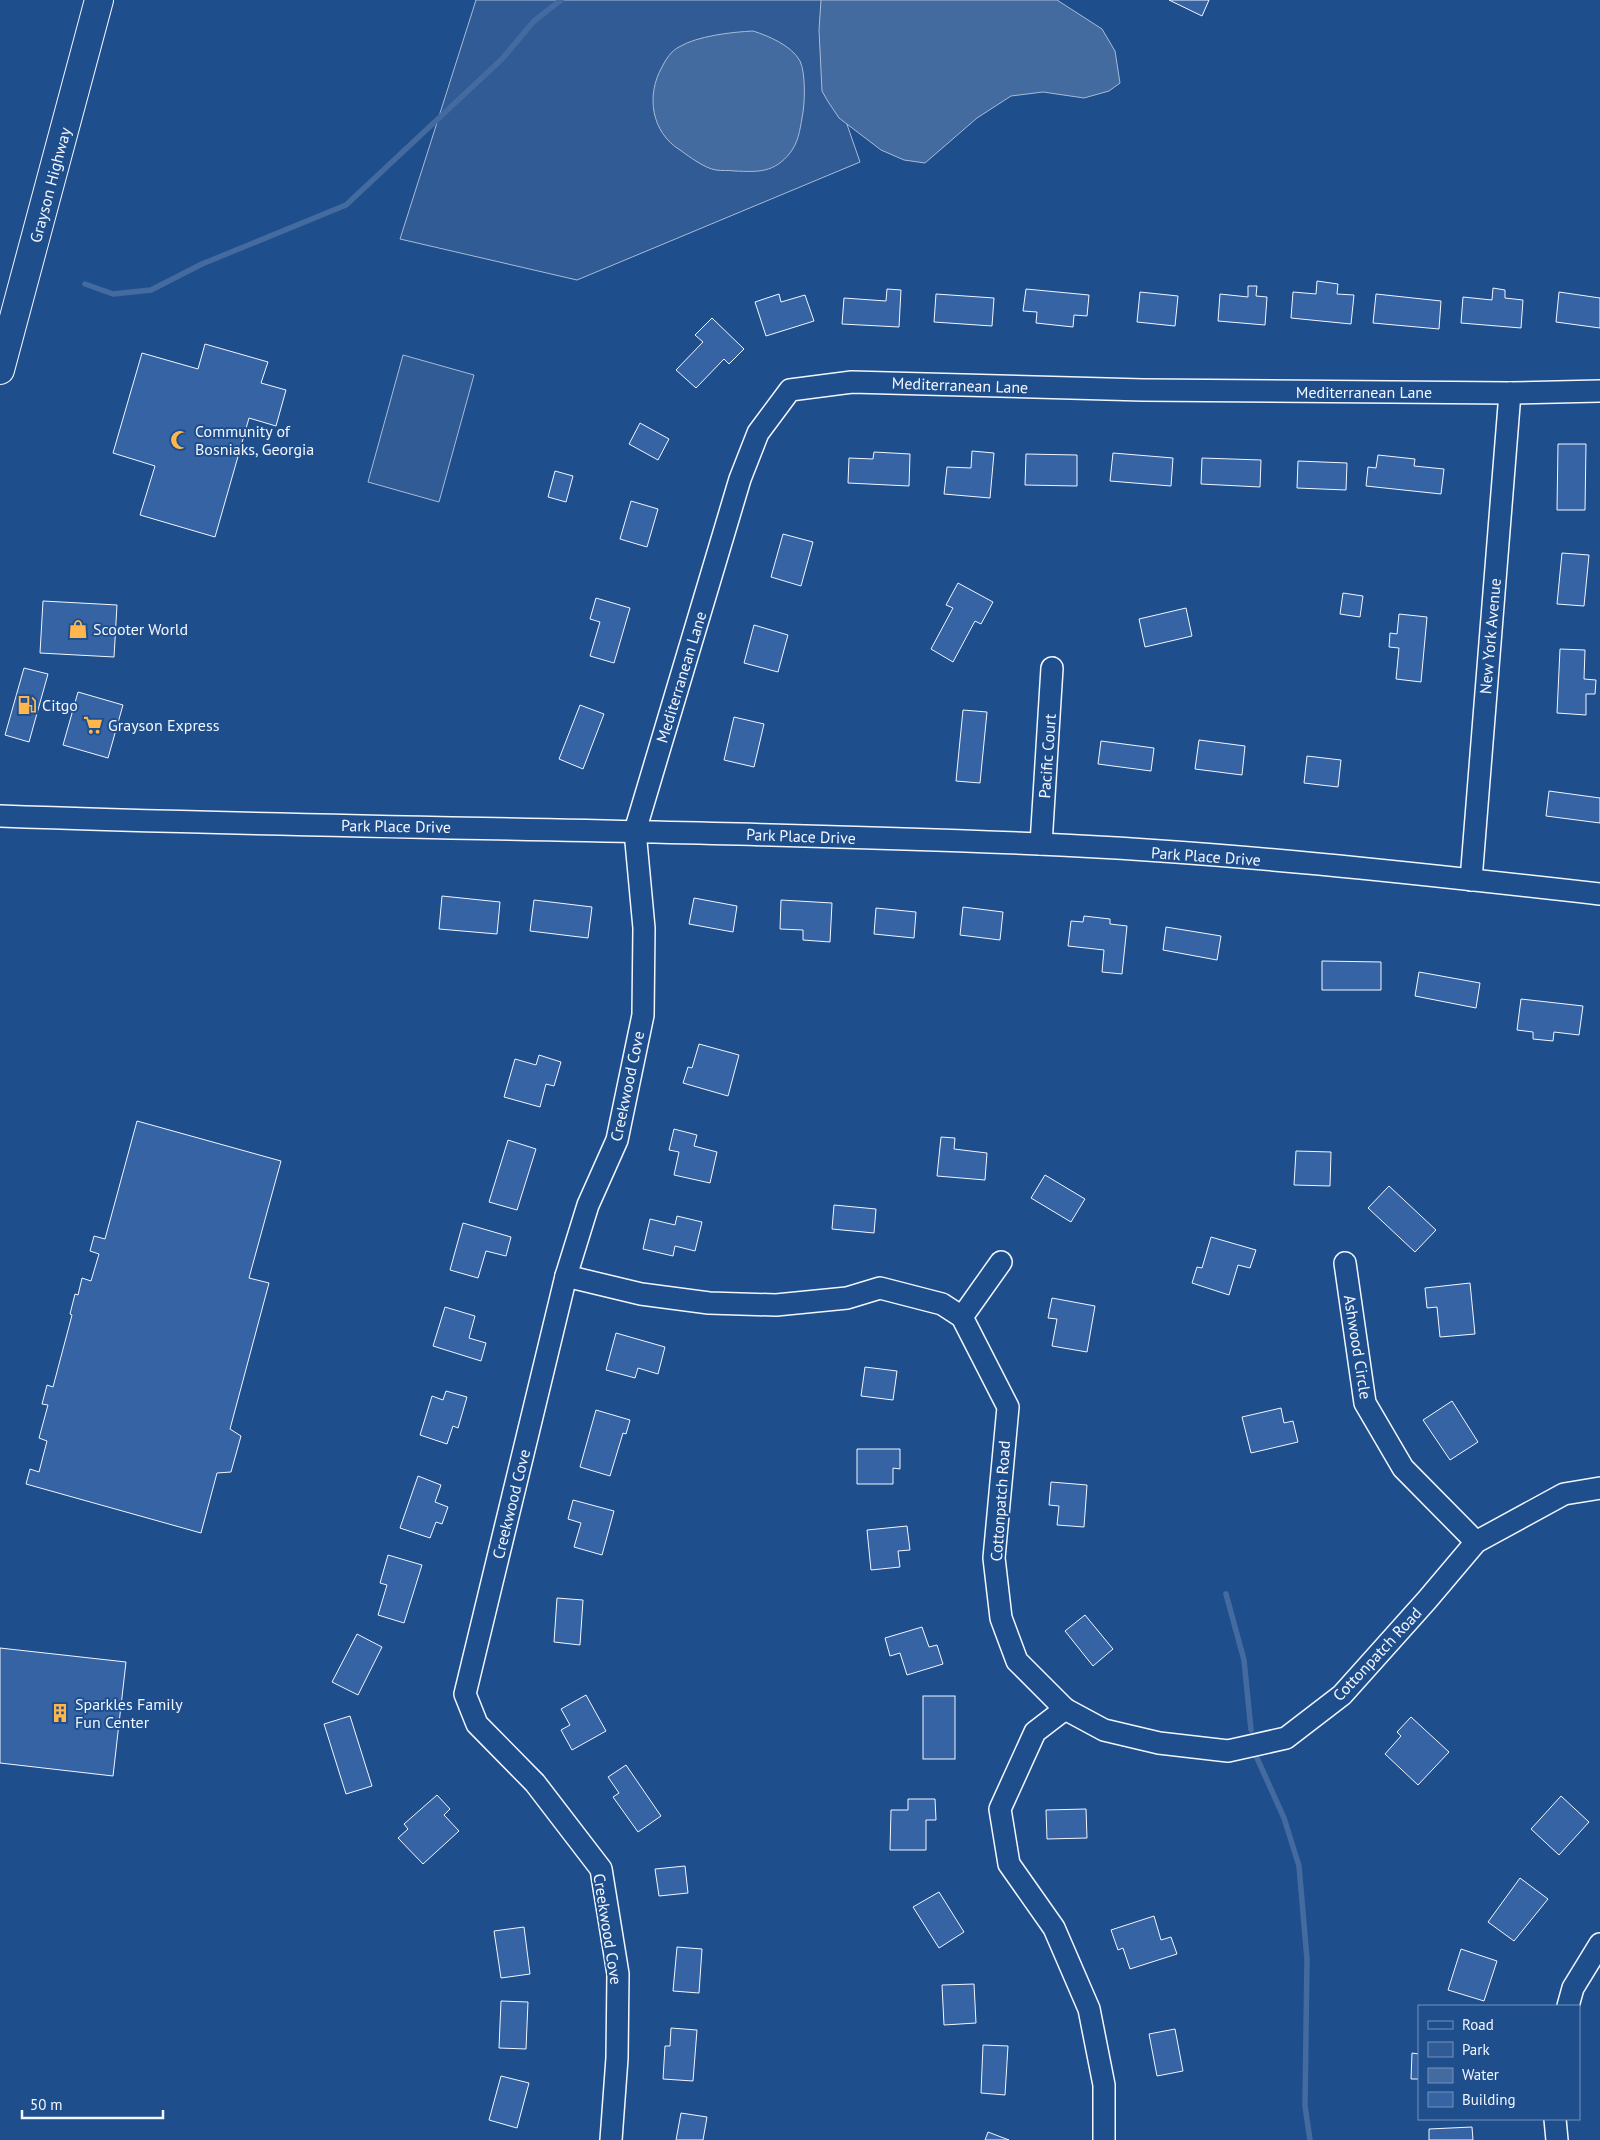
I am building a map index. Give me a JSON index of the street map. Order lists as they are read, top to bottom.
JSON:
{
  "streets": {
    "main road": ["Grayson Highway"],
    "street": [
      "Mediterranean Lane",
      "New York Avenue",
      "Pacific Court",
      "Park Place Drive",
      "Creekwood Cove",
      "Ashwood Circle",
      "Cottonpatch Road"
    ]
  },
  "crossings": [
    ["Mediterranean Lane", "New York Avenue"],
    ["Mediterranean Lane", "Park Place Drive"],
    ["Mediterranean Lane", "Creekwood Cove"],
    ["New York Avenue", "Park Place Drive"],
    ["Pacific Court", "Park Place Drive"],
    ["Park Place Drive", "Creekwood Cove"],
    ["Ashwood Circle", "Cottonpatch Road"]
  ],
  "places": {
    "mosque": ["Community of Bosniaks, Georgia"],
    "shop": ["Scooter World"],
    "fuel station": ["Citgo"],
    "supermarket": ["Grayson Express"],
    "building": ["Sparkles Family Fun Center"]
  },
  "legend": [
    "Road",
    "Park",
    "Water",
    "Building"
  ],
  "scale_bar": "50 m"
}
